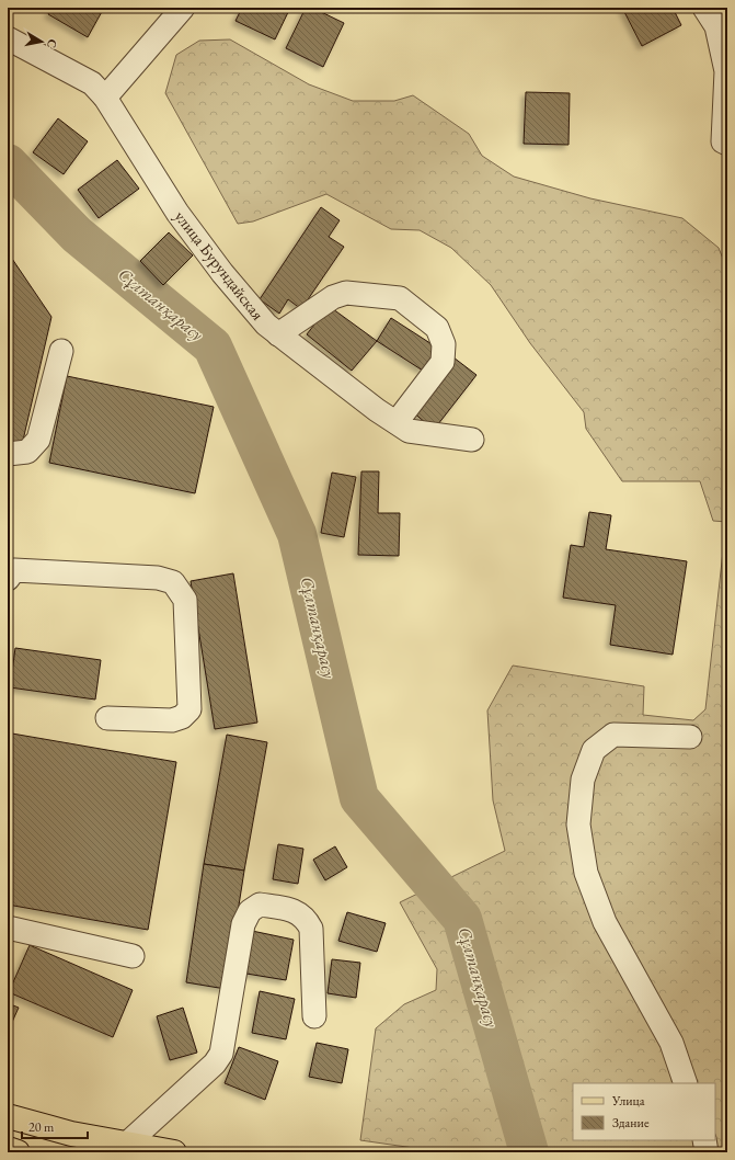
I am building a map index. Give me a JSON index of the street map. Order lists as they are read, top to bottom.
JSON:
{
  "streets": {
    "street": ["улица Бурундайская"]
  },
  "water": ["Сұлтанқарасу"],
  "legend": ["Улица", "Здание"],
  "scale_bar": "20 m",
  "north": "right"
}
